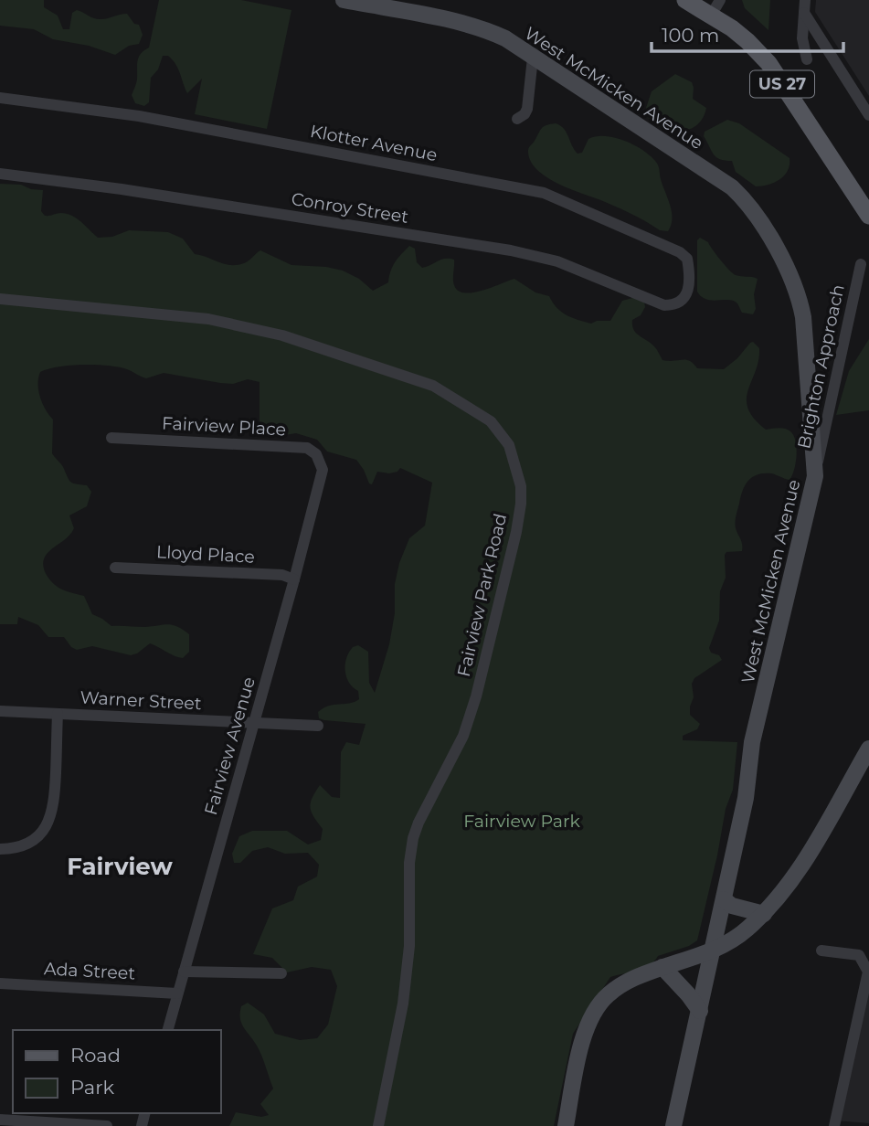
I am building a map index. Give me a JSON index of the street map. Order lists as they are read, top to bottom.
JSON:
{
  "streets": {
    "main road": ["US 27"],
    "street": [
      "West McMicken Avenue",
      "Klotter Avenue",
      "Conroy Street",
      "Brighton Approach",
      "Fairview Place",
      "Lloyd Place",
      "Fairview Park Road",
      "Warner Street",
      "Fairview Avenue",
      "Ada Street"
    ]
  },
  "crossings": [
    ["West McMicken Avenue", "Brighton Approach"],
    ["Klotter Avenue", "Conroy Street"],
    ["Fairview Place", "Fairview Avenue"],
    ["Lloyd Place", "Fairview Avenue"],
    ["Warner Street", "Fairview Avenue"],
    ["Fairview Avenue", "Ada Street"]
  ],
  "districts": ["Fairview"],
  "parks": ["Fairview Park"],
  "legend": ["Road", "Park"],
  "scale_bar": "100 m"
}
